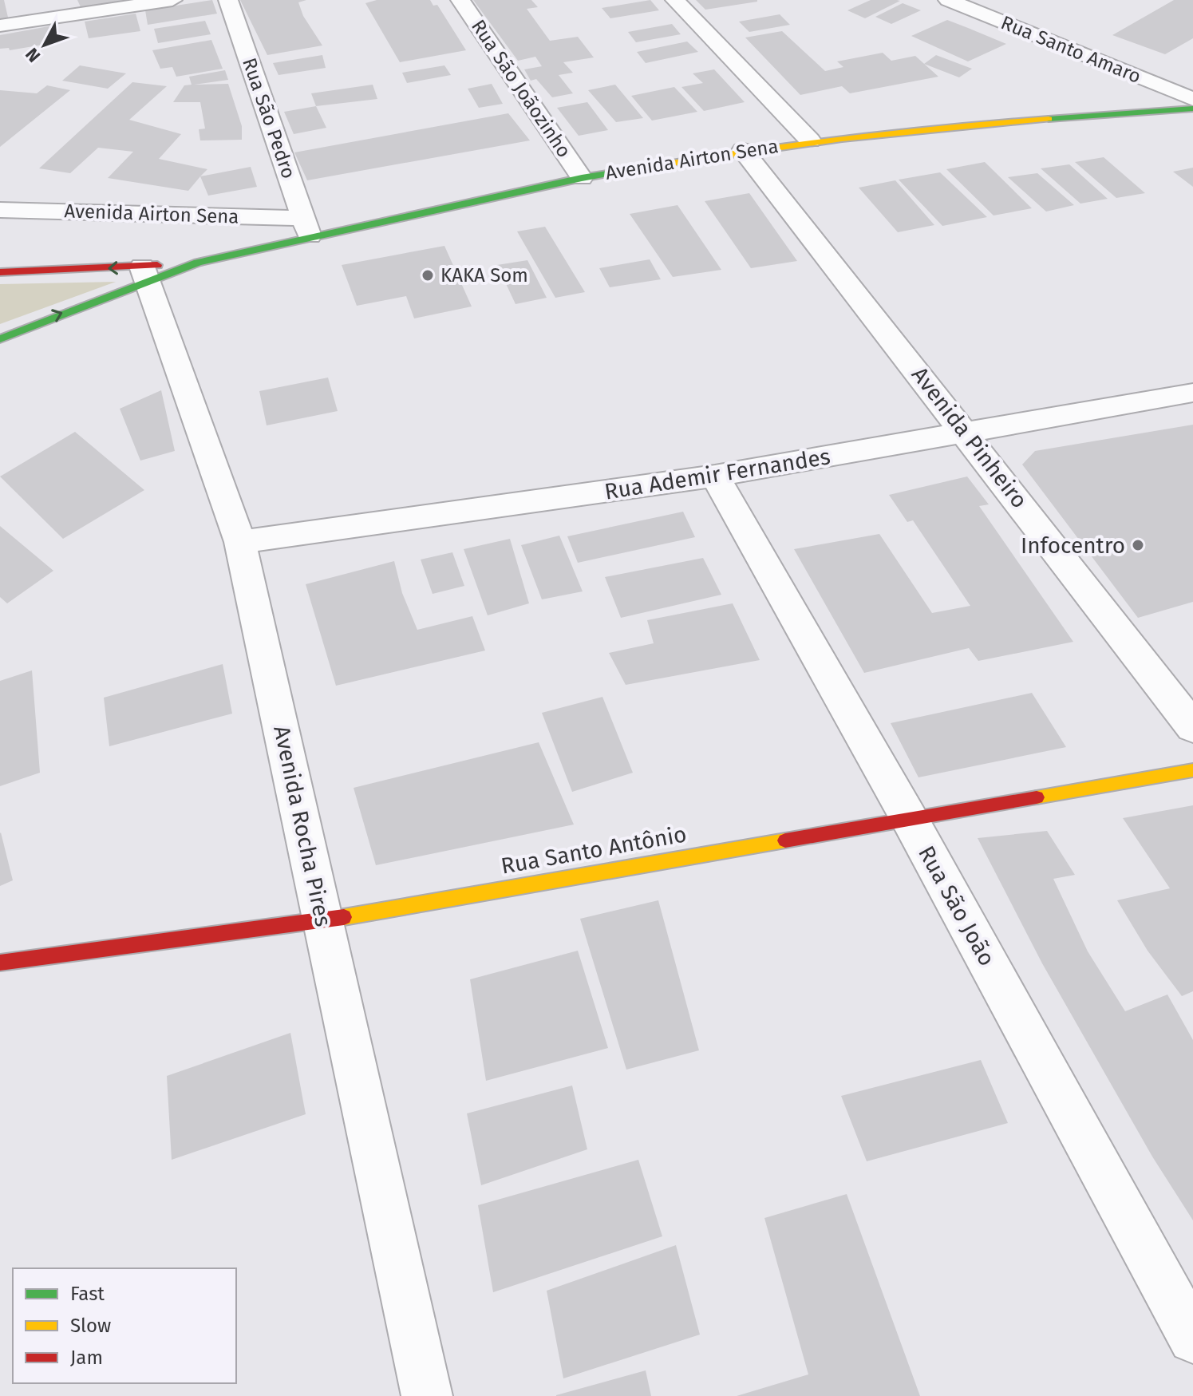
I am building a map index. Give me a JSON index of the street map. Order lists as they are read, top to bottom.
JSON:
{
  "streets": {
    "main road": ["Avenida Airton Sena", "Rua Santo Antônio"],
    "street": [
      "Rua Santo Amaro",
      "Rua São Joãozinho",
      "Rua São Pedro",
      "Avenida Pinheiro",
      "Rua Ademir Fernandes",
      "Avenida Rocha Pires",
      "Rua São João"
    ]
  },
  "crossings": [
    ["Rua São Joãozinho", "Avenida Airton Sena"],
    ["Rua São Pedro", "Avenida Airton Sena"],
    ["Avenida Airton Sena", "Avenida Pinheiro"],
    ["Avenida Airton Sena", "Avenida Rocha Pires"],
    ["Avenida Pinheiro", "Rua Ademir Fernandes"],
    ["Rua Ademir Fernandes", "Avenida Rocha Pires"],
    ["Rua Ademir Fernandes", "Rua São João"],
    ["Avenida Rocha Pires", "Rua Santo Antônio"],
    ["Rua Santo Antônio", "Rua São João"]
  ],
  "places": ["KAKA Som", "Infocentro"],
  "legend": ["Fast", "Slow", "Jam"],
  "north": "bottom left"
}
